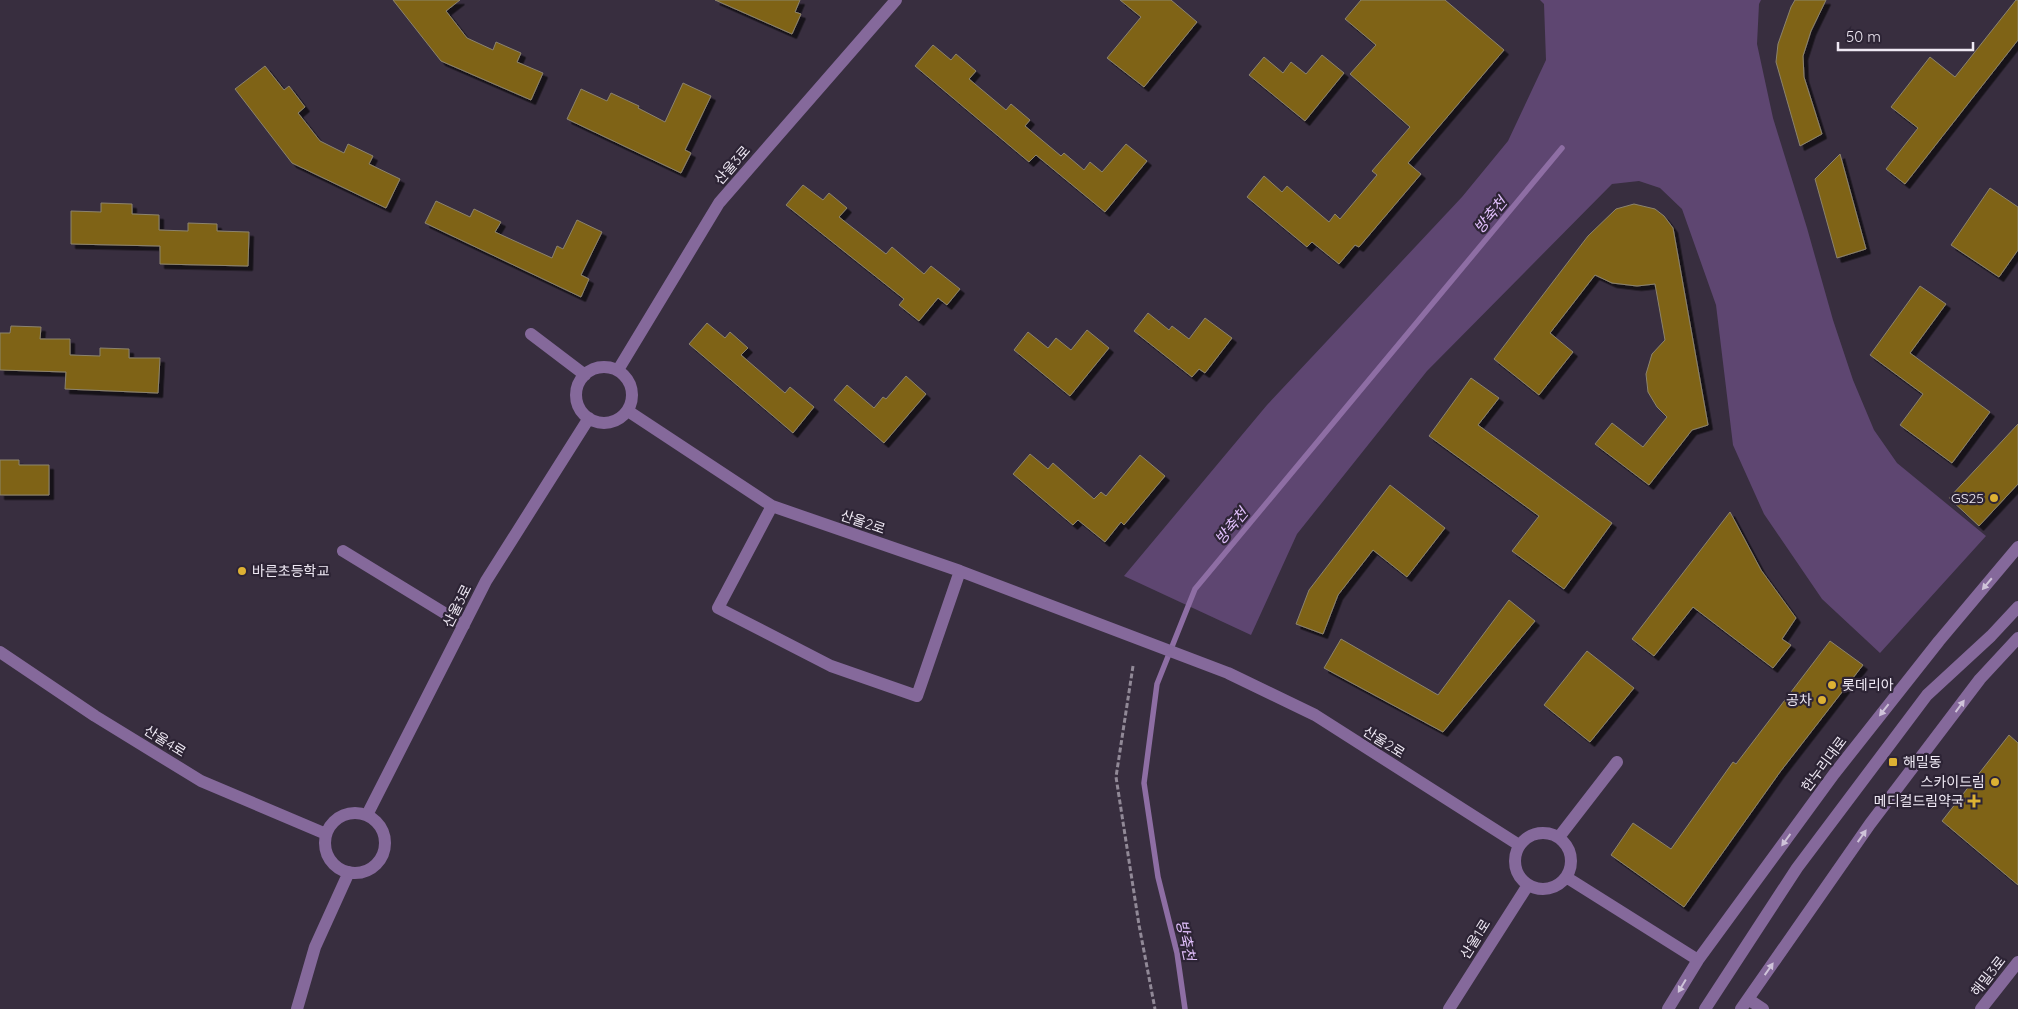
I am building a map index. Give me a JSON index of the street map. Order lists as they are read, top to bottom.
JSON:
{
  "streets": {
    "street": [
      "산울3로",
      "산울2로",
      "산울4로",
      "한누리대로",
      "산울1로",
      "해밀3로"
    ]
  },
  "crossings": [
    ["산울3로", "산울2로"],
    ["산울3로", "산울4로"],
    ["산울2로", "산울1로"]
  ],
  "water": ["방축천"],
  "places": {
    "other": [
      "GS25",
      "바른초등학교",
      "롯데리아",
      "공차",
      "스카이드림"
    ],
    "transit": ["해밀동"],
    "health": ["메디컬드림약국"]
  },
  "scale_bar": "50 m"
}
